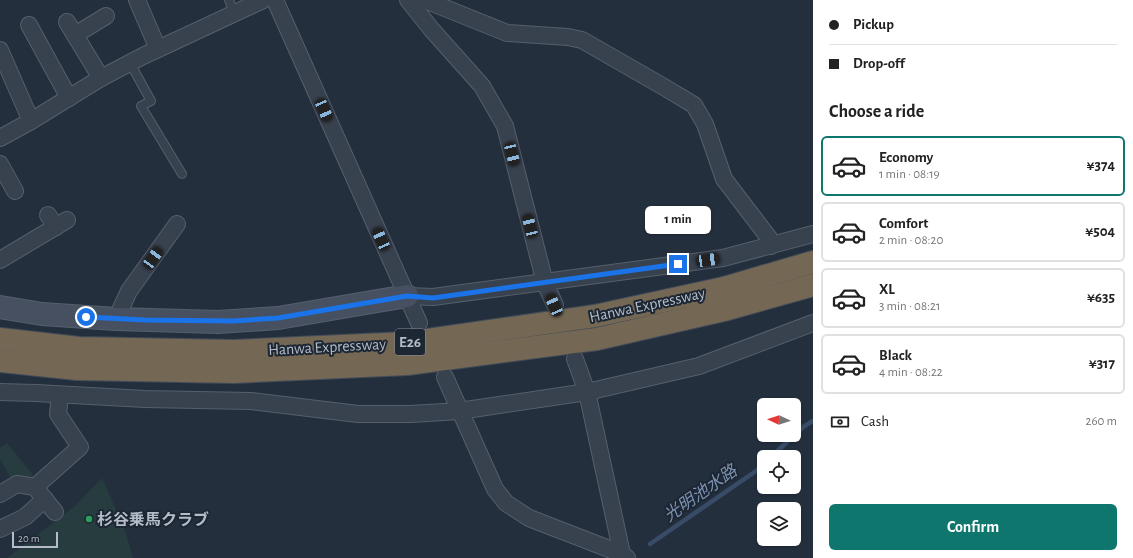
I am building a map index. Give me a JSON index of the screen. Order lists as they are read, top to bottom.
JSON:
{
  "streets": {
    "highway": ["Hanwa Expressway", "E26"]
  },
  "water": ["光明池水路"],
  "places": ["杉谷乗馬クラブ"],
  "scale_bar": "20 m",
  "north": "left",
  "page": {
    "banner": ["Pickup", "Drop-off"],
    "heading": "Choose a ride",
    "list": [
      {
        "name": "Economy",
        "note": "1 min · 08:19",
        "value": "¥374"
      },
      {
        "name": "Comfort",
        "note": "2 min · 08:20",
        "value": "¥504"
      },
      {
        "name": "XL",
        "note": "3 min · 08:21",
        "value": "¥635"
      },
      {
        "name": "Black",
        "note": "4 min · 08:22",
        "value": "¥317"
      }
    ],
    "bubble": "1 min",
    "pay": ["Cash", "260 m"],
    "buttons": "Confirm",
    "scale": "20 m"
  }
}
